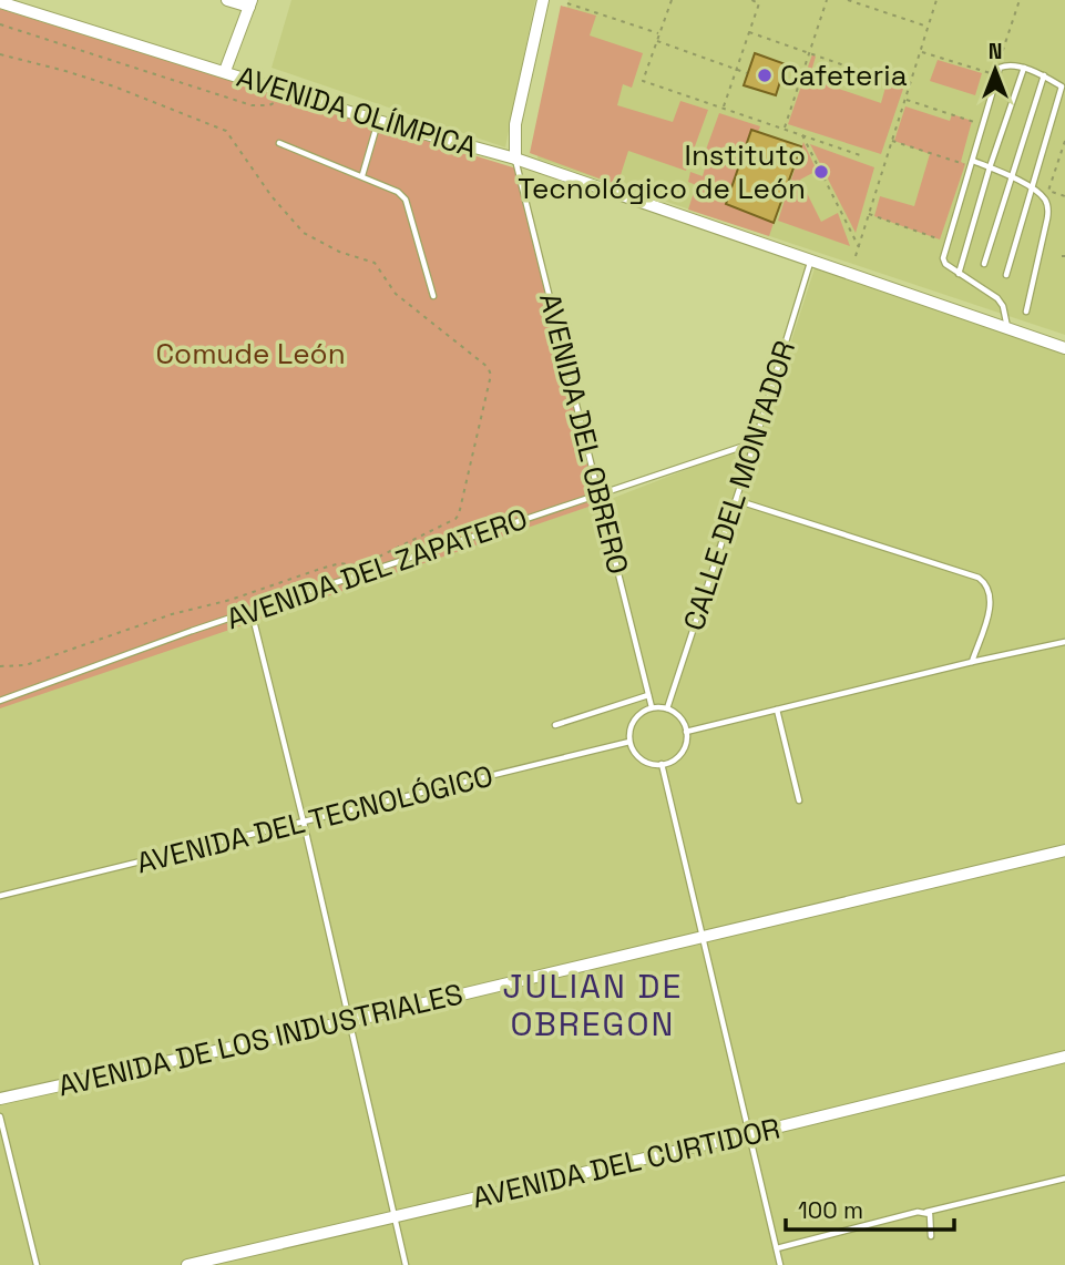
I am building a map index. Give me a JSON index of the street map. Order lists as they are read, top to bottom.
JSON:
{
  "streets": {
    "street": ["AVENIDA OLÍMPICA", "AVENIDA DE LOS INDUSTRIALES", "AVENIDA DEL CURTIDOR"],
    "lane": [
      "AVENIDA DEL OBRERO",
      "CALLE DEL MONTADOR",
      "AVENIDA DEL ZAPATERO",
      "AVENIDA DEL TECNOLÓGICO"
    ]
  },
  "crossings": [
    ["AVENIDA OLÍMPICA", "AVENIDA DEL OBRERO"],
    ["AVENIDA OLÍMPICA", "CALLE DEL MONTADOR"],
    ["AVENIDA DEL OBRERO", "CALLE DEL MONTADOR"],
    ["AVENIDA DEL OBRERO", "AVENIDA DEL ZAPATERO"],
    ["AVENIDA DEL OBRERO", "AVENIDA DEL TECNOLÓGICO"],
    ["CALLE DEL MONTADOR", "AVENIDA DEL ZAPATERO"],
    ["CALLE DEL MONTADOR", "AVENIDA DEL TECNOLÓGICO"]
  ],
  "districts": ["JULIAN DE OBREGON"],
  "parks": ["Comude León"],
  "places": ["Cafeteria", "Instituto Tecnológico de León"],
  "scale_bar": "100 m",
  "north": "top"
}
